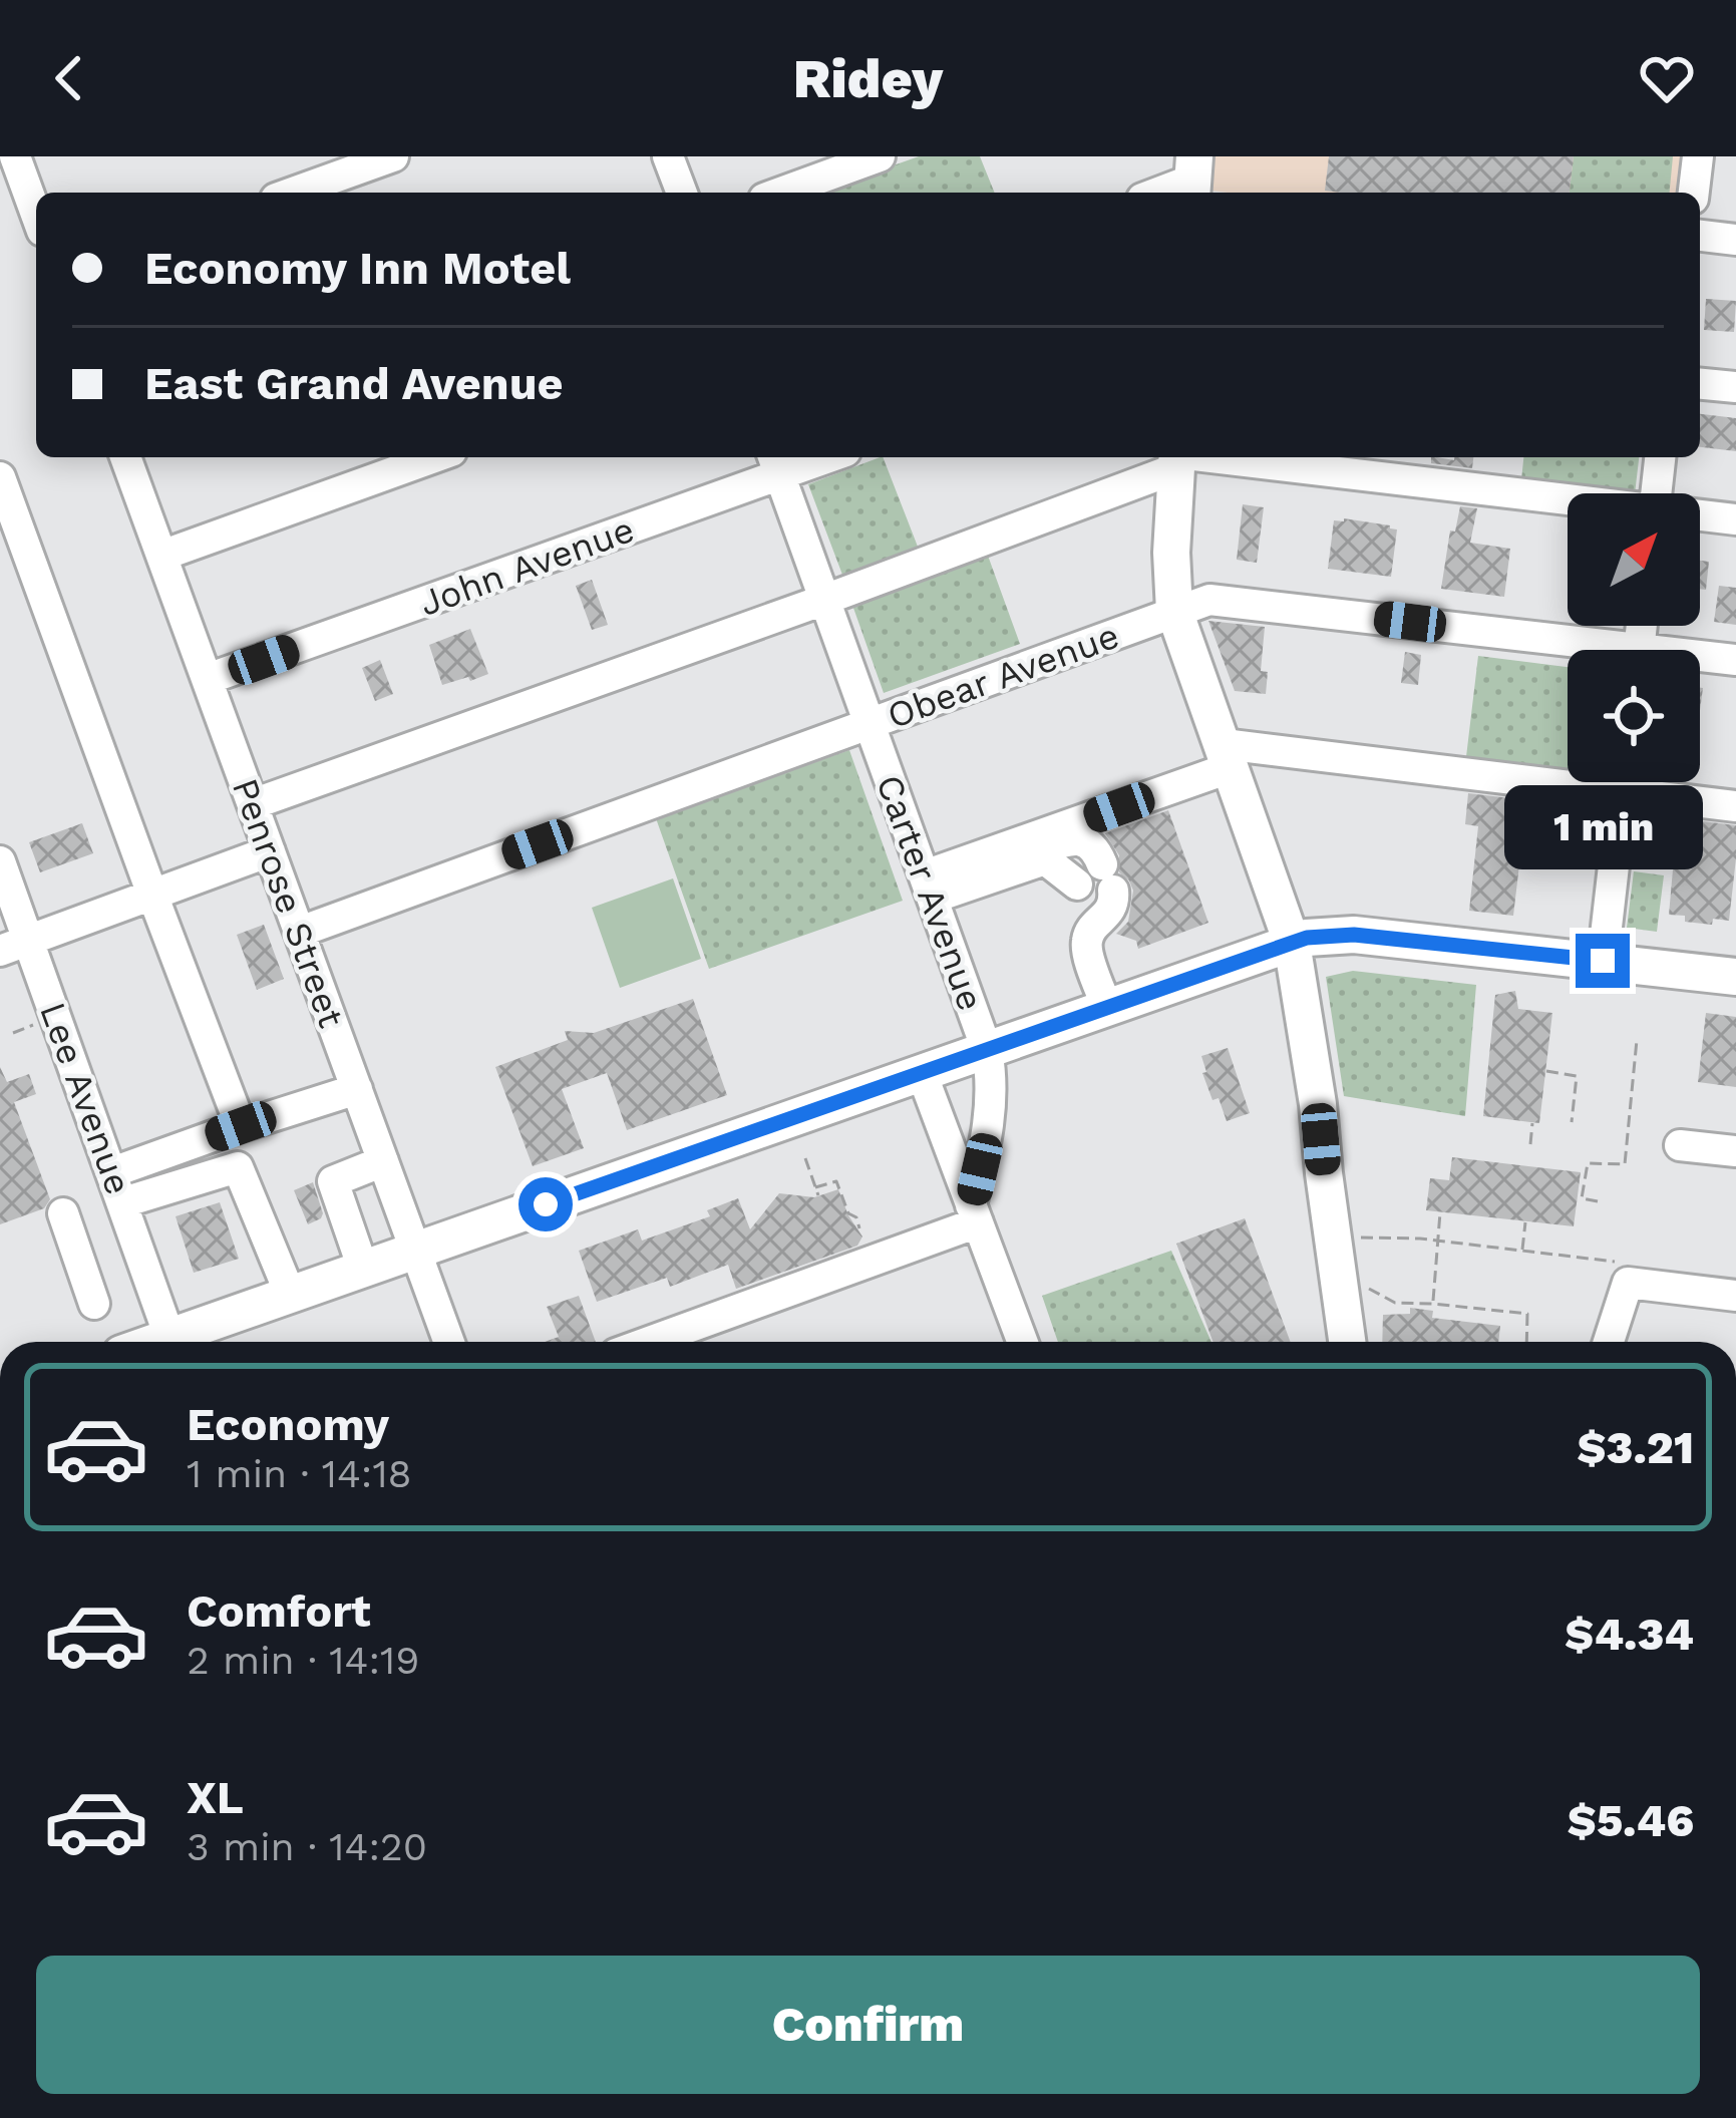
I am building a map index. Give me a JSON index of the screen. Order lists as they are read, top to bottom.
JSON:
{
  "streets": {
    "street": [
      "John Avenue",
      "Obear Avenue",
      "Carter Avenue",
      "Penrose Street",
      "Lee Avenue"
    ]
  },
  "crossings": [
    ["John Avenue", "Carter Avenue"],
    ["John Avenue", "Penrose Street"],
    ["Obear Avenue", "Carter Avenue"],
    ["Obear Avenue", "Penrose Street"]
  ],
  "north": "top right",
  "page": {
    "header": "Ridey",
    "banner": ["Economy Inn Motel", "East Grand Avenue"],
    "bubble": "1 min",
    "list": [
      {
        "name": "Economy",
        "note": "1 min · 14:18",
        "value": "$3.21"
      },
      {
        "name": "Comfort",
        "note": "2 min · 14:19",
        "value": "$4.34"
      },
      {
        "name": "XL",
        "note": "3 min · 14:20",
        "value": "$5.46"
      }
    ],
    "buttons": "Confirm"
  }
}
